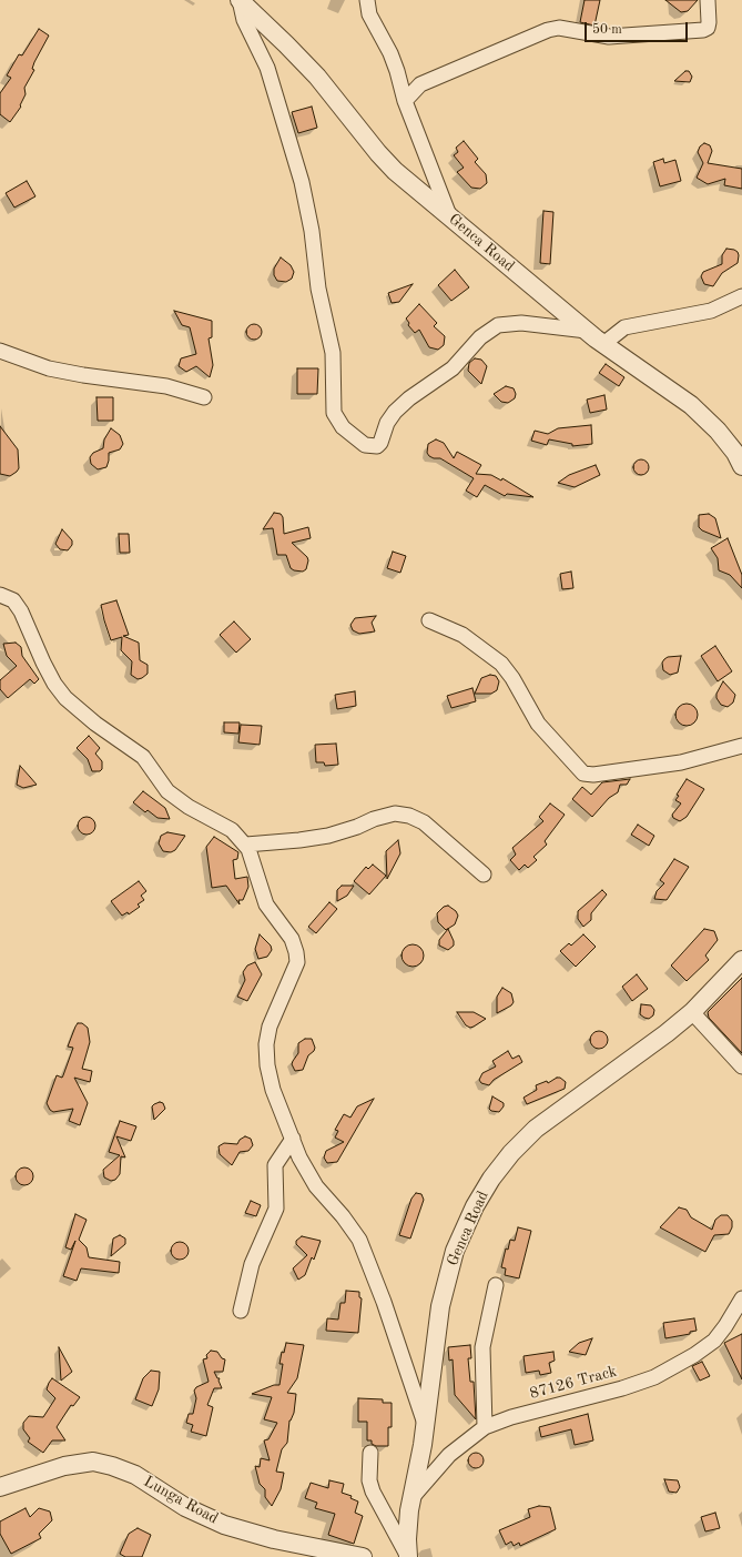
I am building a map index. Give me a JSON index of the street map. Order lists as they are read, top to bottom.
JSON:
{
  "streets": {
    "street": ["Genca Road", "87126 Track", "Lunga Road"]
  },
  "crossings": [
    ["Genca Road", "87126 Track"]
  ],
  "scale_bar": "50 m"
}
